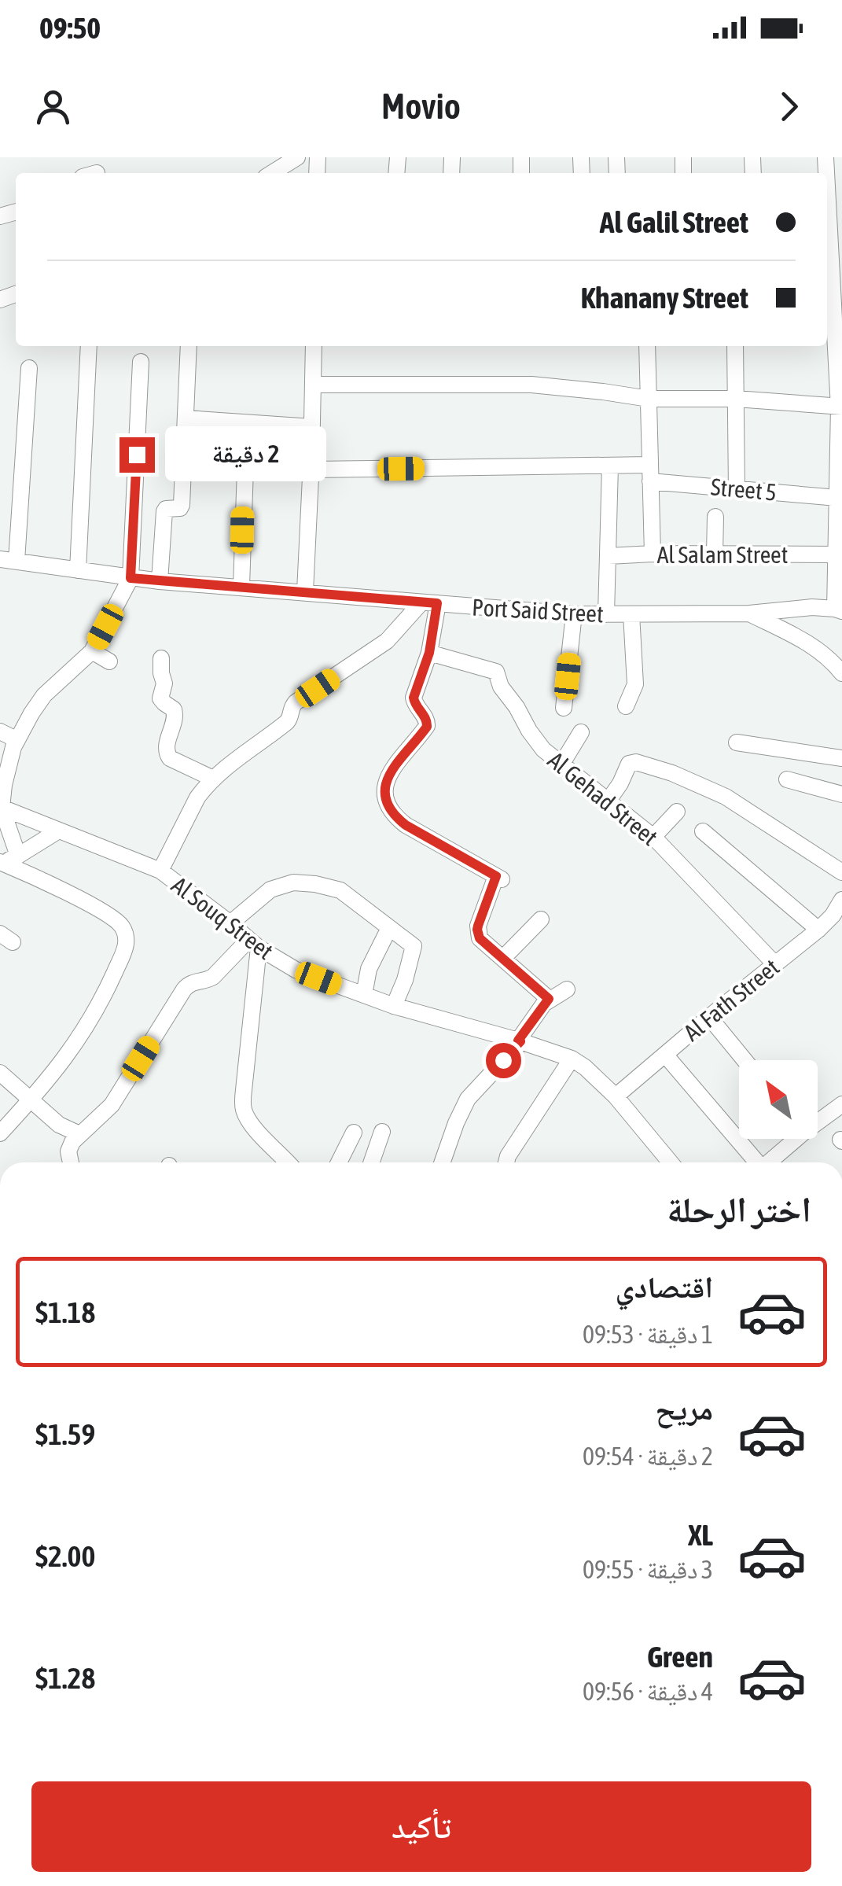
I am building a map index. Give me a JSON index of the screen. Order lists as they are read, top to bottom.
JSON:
{
  "streets": {
    "street": [
      "Street 5",
      "Al Salam Street",
      "Port Said Street",
      "Al Gehad Street",
      "Al Souq Street",
      "Al Fath Street"
    ]
  },
  "crossings": [
    ["Street 5", "Port Said Street"],
    ["Al Gehad Street", "Al Fath Street"],
    ["Al Souq Street", "Al Fath Street"]
  ],
  "north": "top left",
  "page": {
    "status": "09:50",
    "header": "Movio",
    "banner": ["Al Galil Street", "Khanany Street"],
    "bubble": "2 دقيقة",
    "heading": "اختر الرحلة",
    "list": [
      {
        "name": "اقتصادي",
        "note": "1 دقيقة · 09:53",
        "value": "$1.18"
      },
      {
        "name": "مريح",
        "note": "2 دقيقة · 09:54",
        "value": "$1.59"
      },
      {
        "name": "XL",
        "note": "3 دقيقة · 09:55",
        "value": "$2.00"
      },
      {
        "name": "Green",
        "note": "4 دقيقة · 09:56",
        "value": "$1.28"
      }
    ],
    "buttons": "تأكيد"
  }
}
